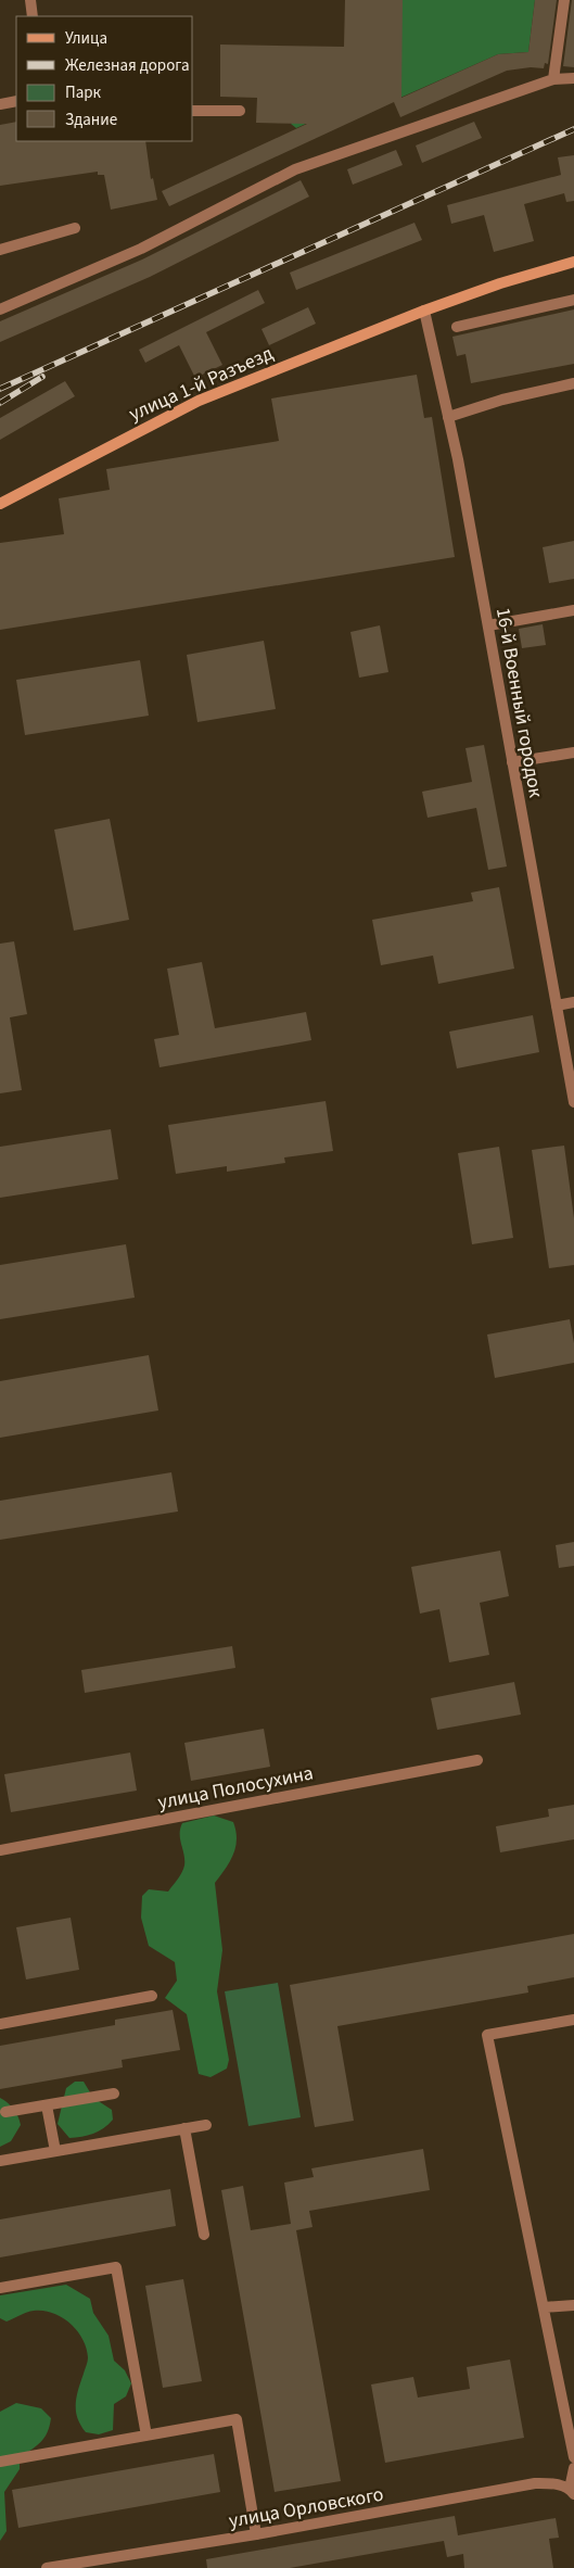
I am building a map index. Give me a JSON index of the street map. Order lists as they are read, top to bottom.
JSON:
{
  "streets": {
    "main road": ["улица 1-й Разъезд"],
    "street": ["16-й Военный городок", "улица Полосухина", "улица Орловского"]
  },
  "crossings": [
    ["улица 1-й Разъезд", "16-й Военный городок"]
  ],
  "legend": [
    "Улица",
    "Железная дорога",
    "Парк",
    "Здание"
  ]
}
